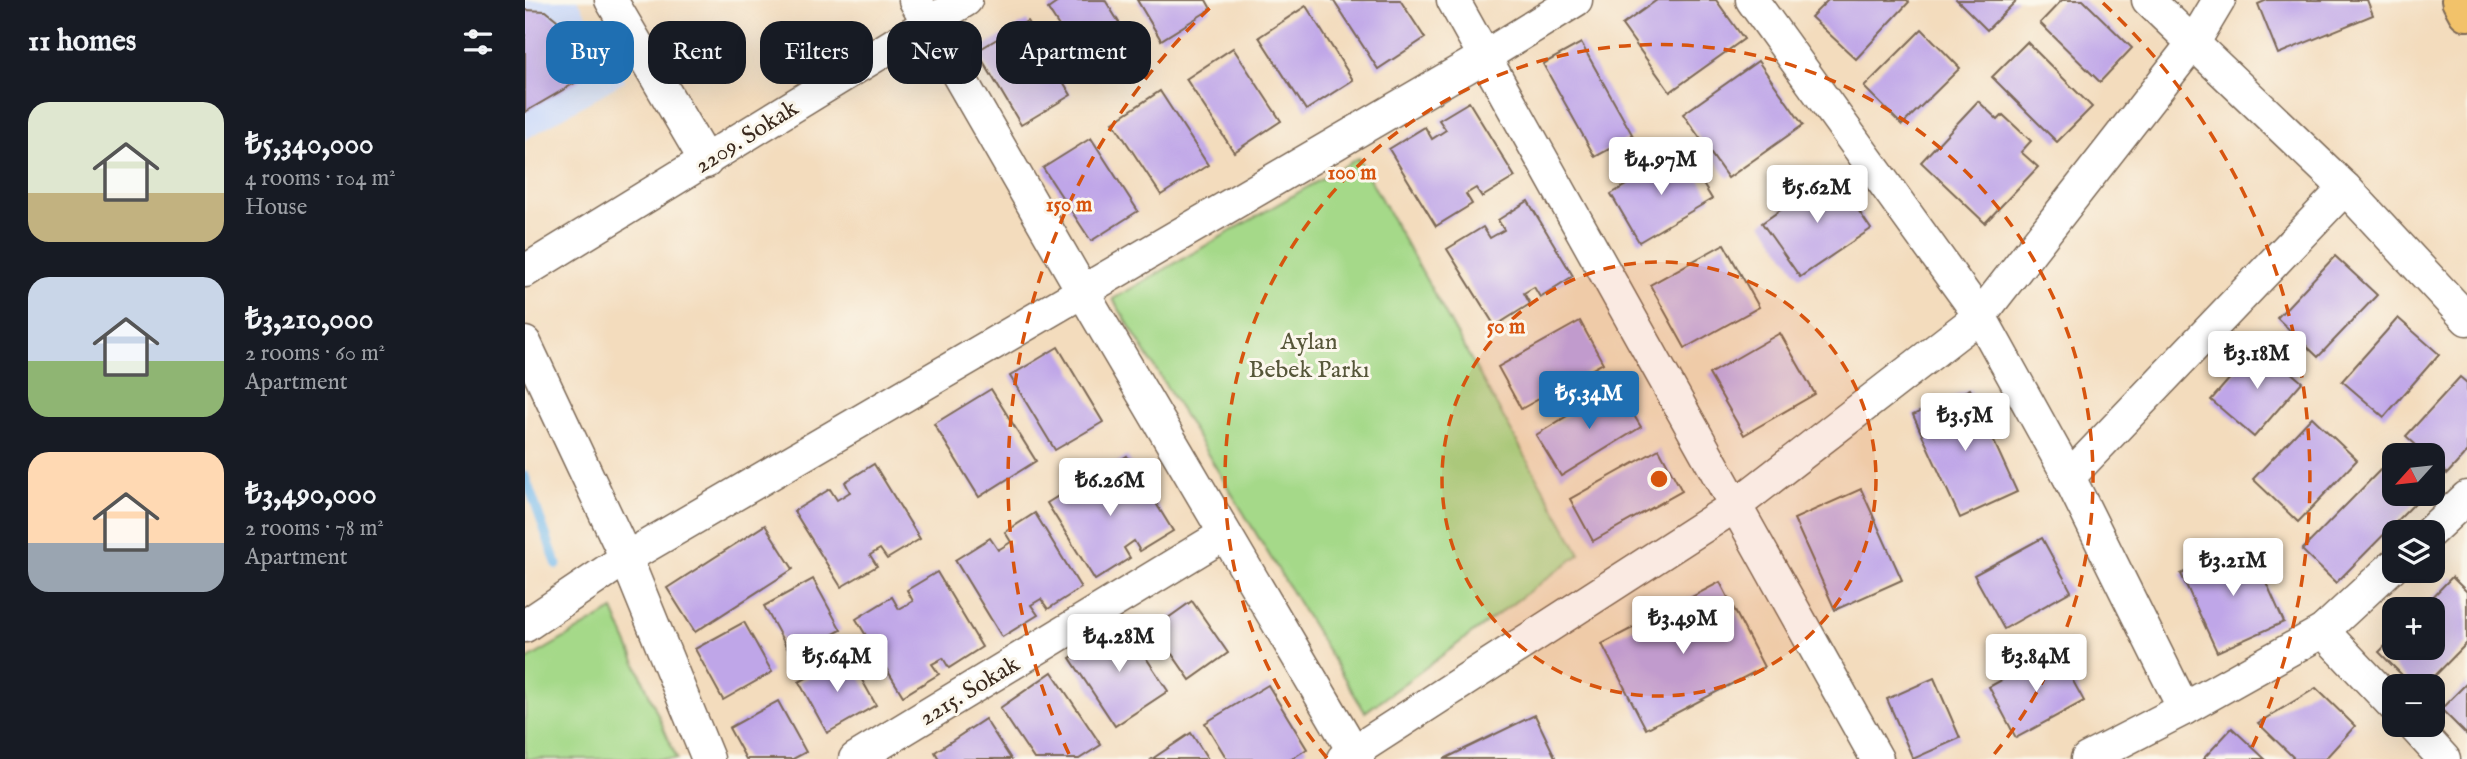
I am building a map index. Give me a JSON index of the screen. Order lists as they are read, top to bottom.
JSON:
{
  "streets": {
    "street": ["2209. Sokak", "2215. Sokak"]
  },
  "parks": ["Aylan Bebek Parkı"],
  "north": "bottom left",
  "page": {
    "heading": "11 homes",
    "chip": [
      "Buy",
      "Rent",
      "Filters",
      "New",
      "Apartment"
    ],
    "list": [
      {
        "name": "₺5,340,000",
        "note": "4 rooms · 104 m² · House"
      },
      {
        "name": "₺3,210,000",
        "note": "2 rooms · 60 m² · Apartment"
      },
      {
        "name": "₺3,490,000",
        "note": "2 rooms · 78 m² · Apartment"
      }
    ],
    "price": [
      "₺4.97M",
      "₺5.62M",
      "₺3.18M",
      "₺5.34M",
      "₺3.5M",
      "₺6.26M",
      "₺3.21M",
      "₺3.49M",
      "₺4.28M",
      "₺5.64M",
      "₺3.84M"
    ],
    "map_buttons": ["+", "−"]
  },
  "rings": ["100 m", "150 m", "50 m"]
}
